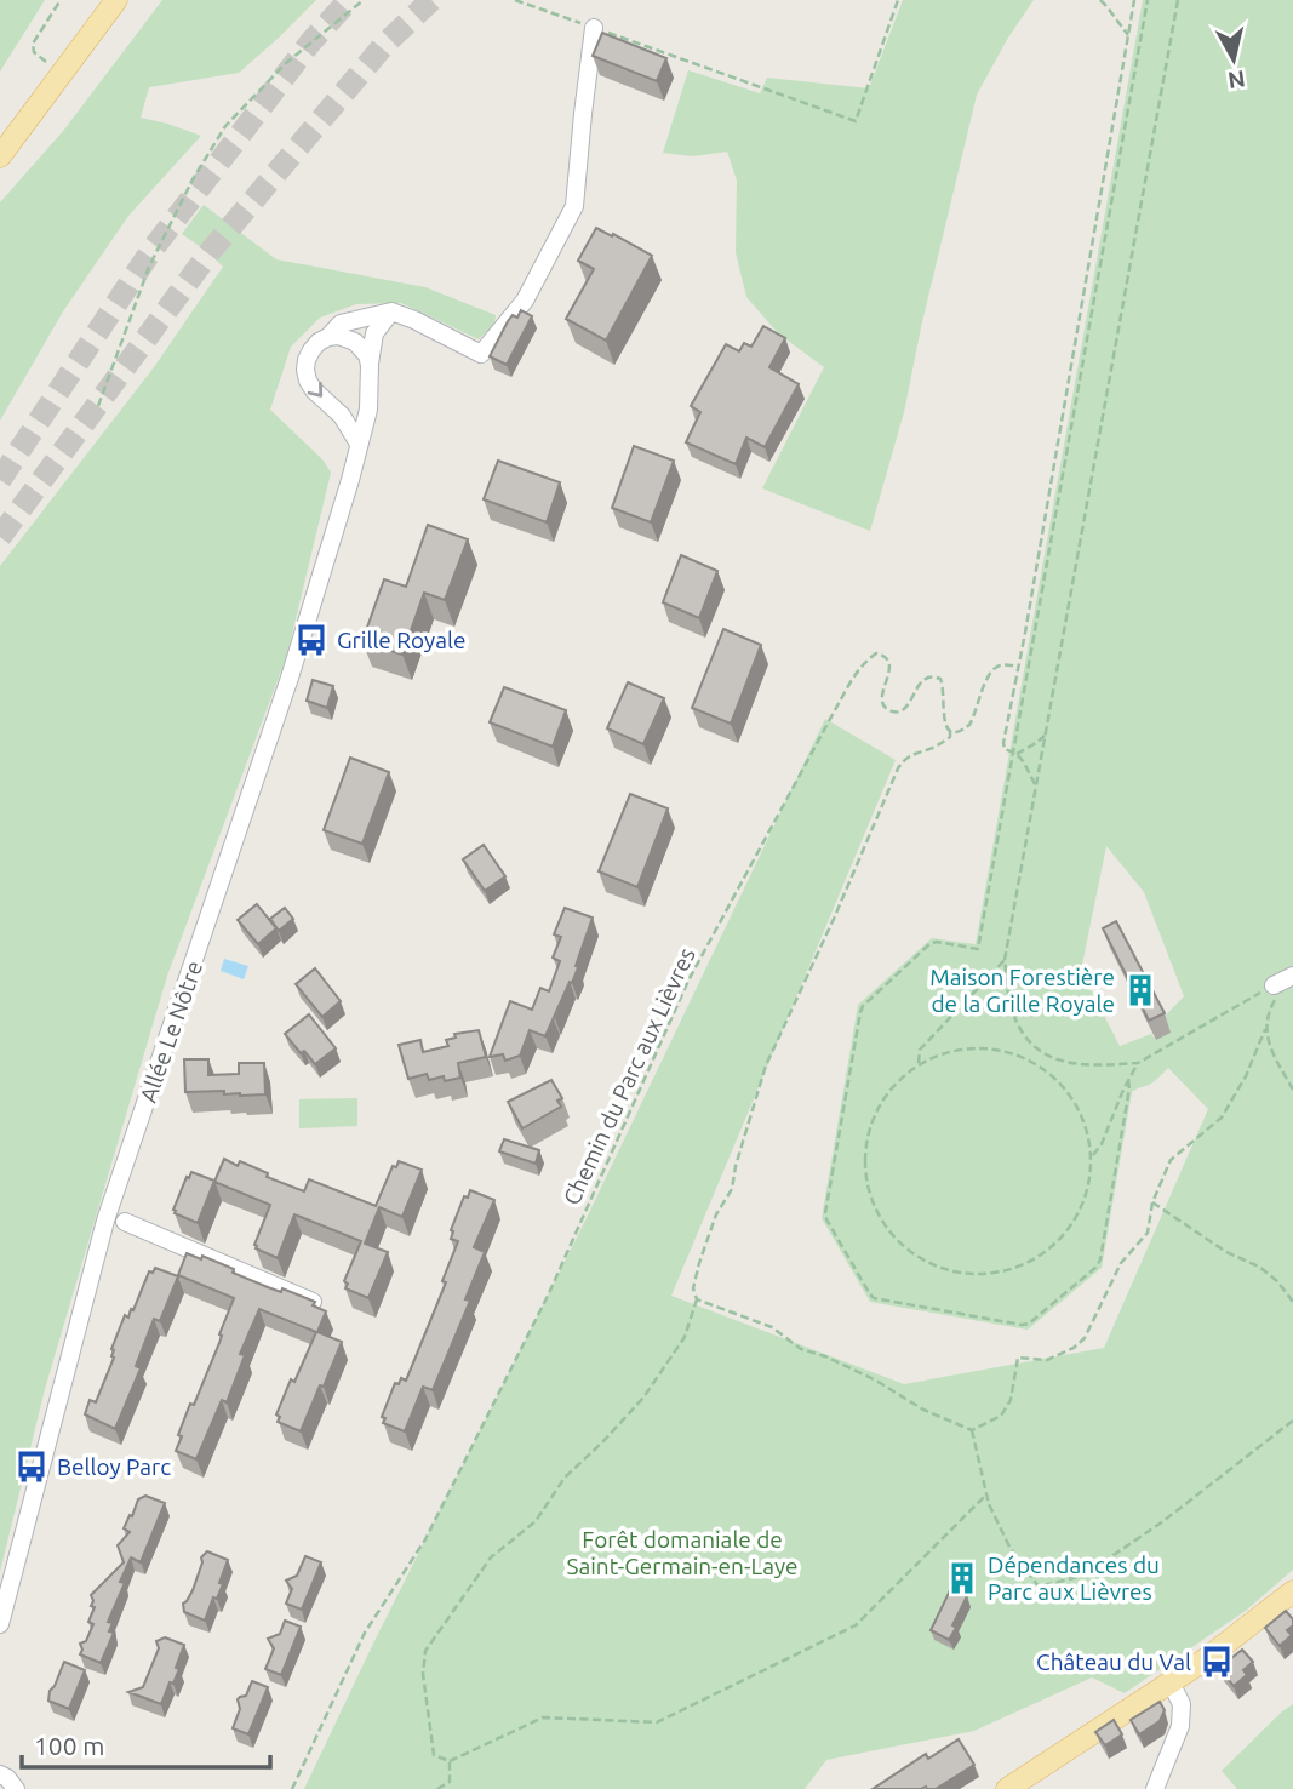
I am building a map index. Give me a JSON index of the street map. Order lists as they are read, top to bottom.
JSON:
{
  "streets": {
    "street": ["Allée Le Nôtre"],
    "path": ["Chemin du Parc aux Lièvres"]
  },
  "parks": ["Forêt domaniale de Saint-Germain-en-Laye"],
  "places": {
    "bus stop": ["Grille Royale", "Belloy Parc", "Château du Val"],
    "building": ["Maison Forestière de la Grille Royale", "Dépendances du Parc aux Lièvres"]
  },
  "scale_bar": "100 m",
  "north": "bottom"
}
